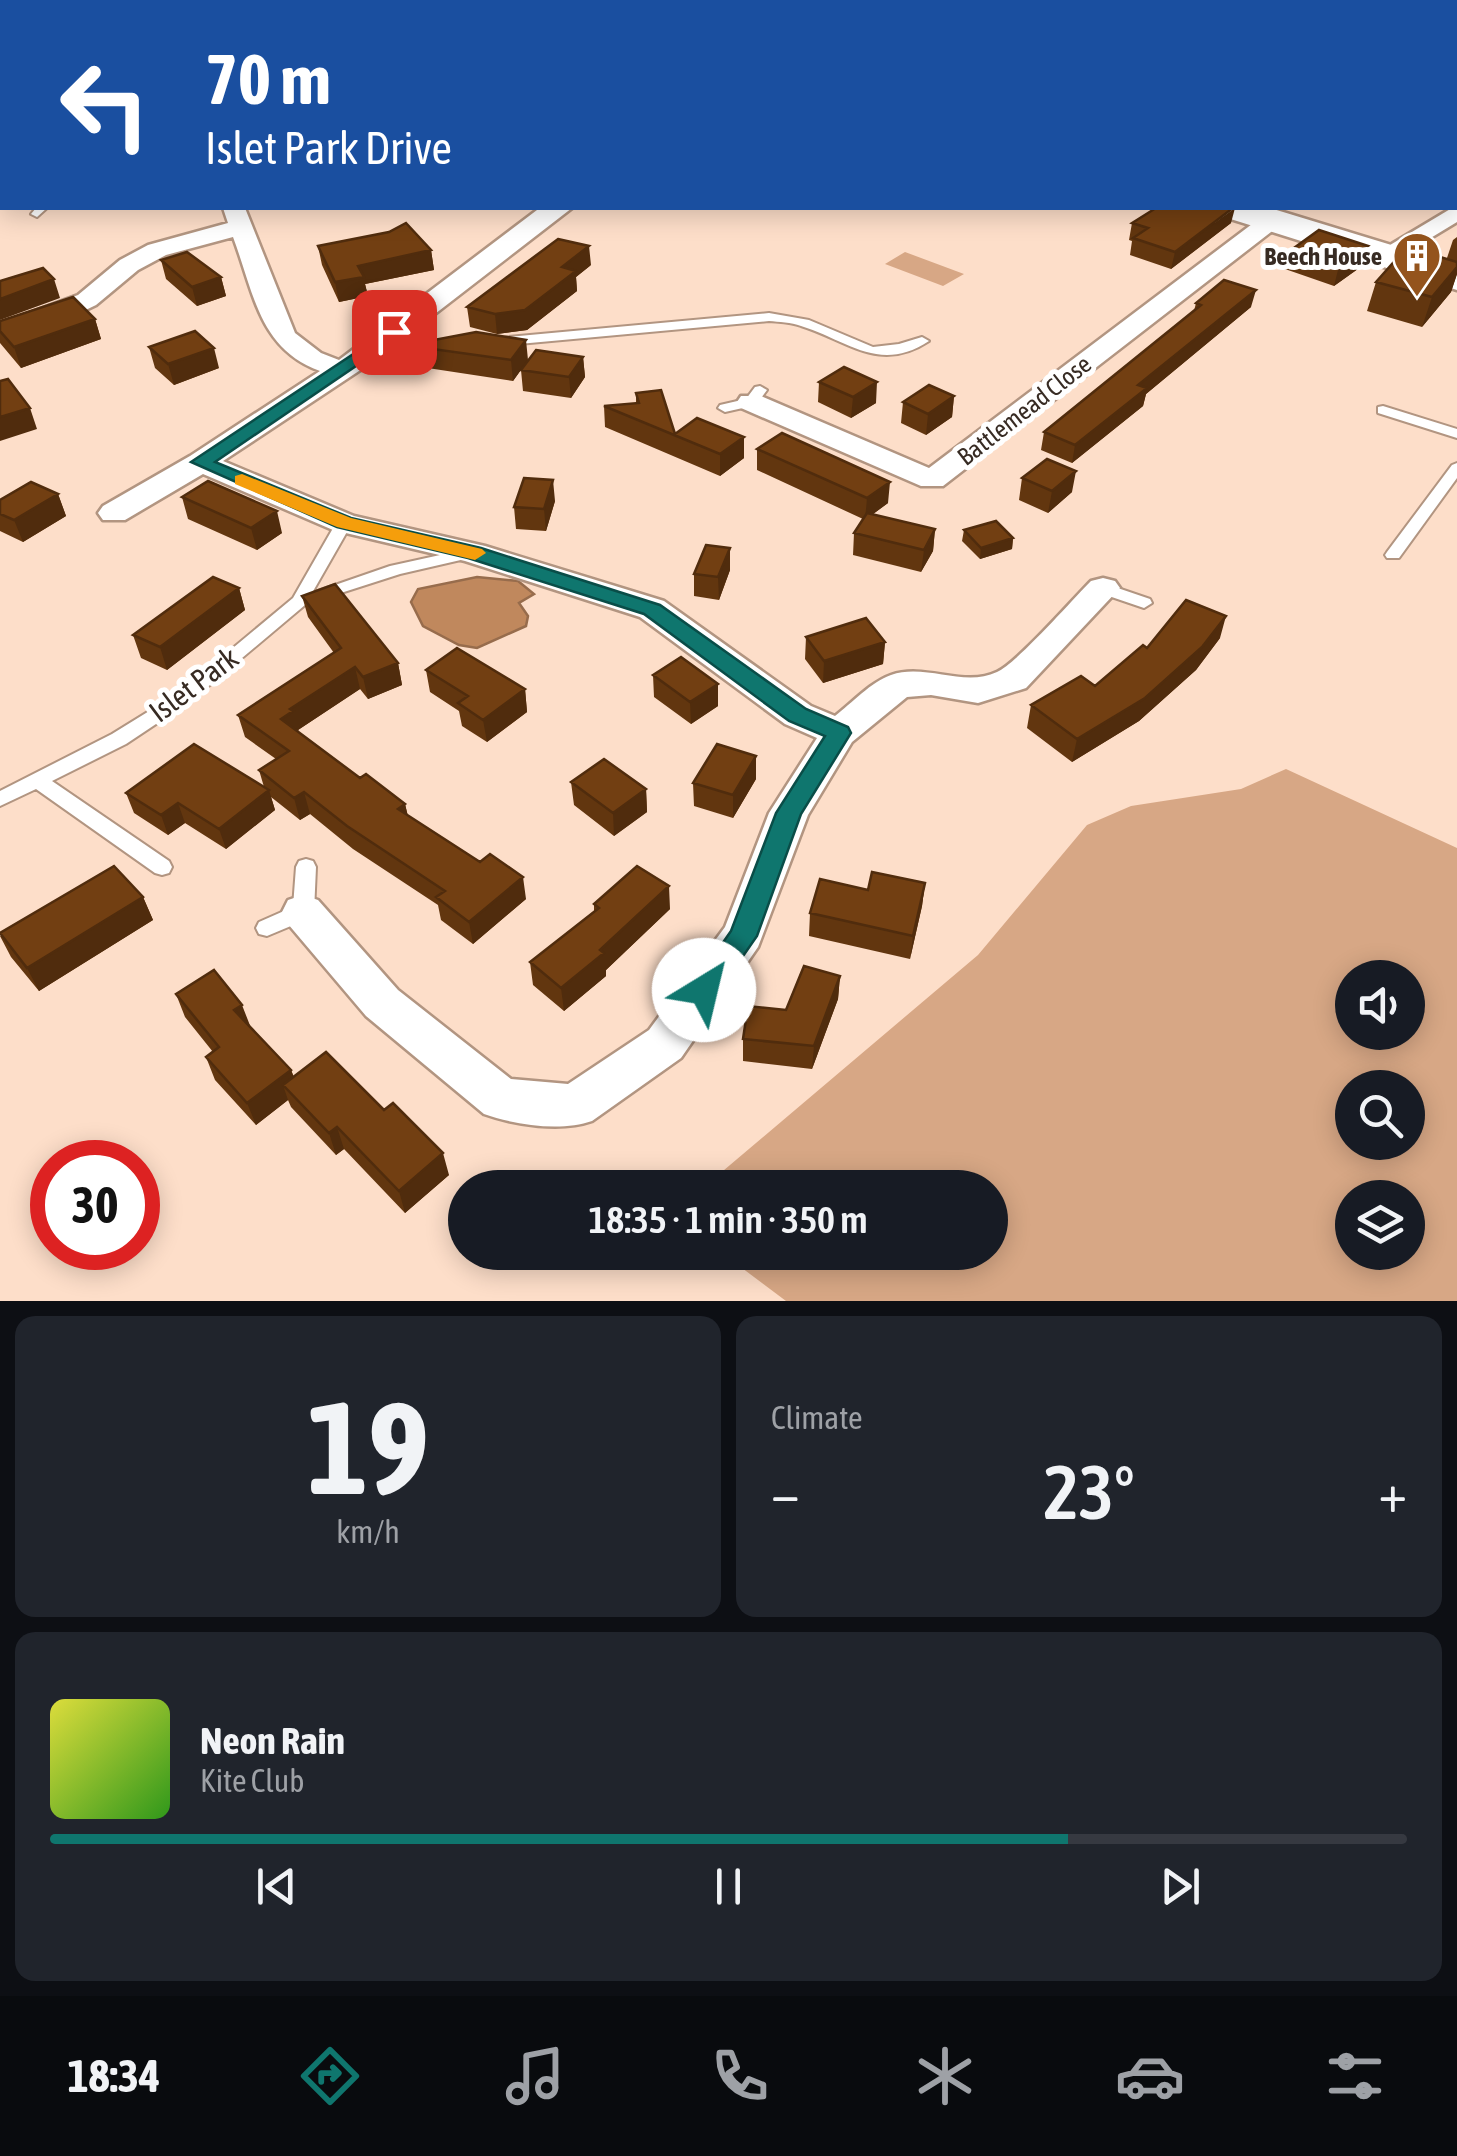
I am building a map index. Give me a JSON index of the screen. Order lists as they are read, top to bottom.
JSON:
{
  "streets": {
    "street": ["Battlemead Close"],
    "lane": ["Islet Park"]
  },
  "places": {
    "building": ["Beech House"]
  },
  "page": {
    "turn": ["70 m", "Islet Park Drive"],
    "limit": "30",
    "trip": "18:35 · 1 min · 350 m",
    "tile": [
      ["19", "km/h"],
      "Climate"
    ],
    "heat": ["−", "23°", "+"],
    "song": ["Neon Rain", "Kite Club"],
    "tabs": "18:34"
  }
}
